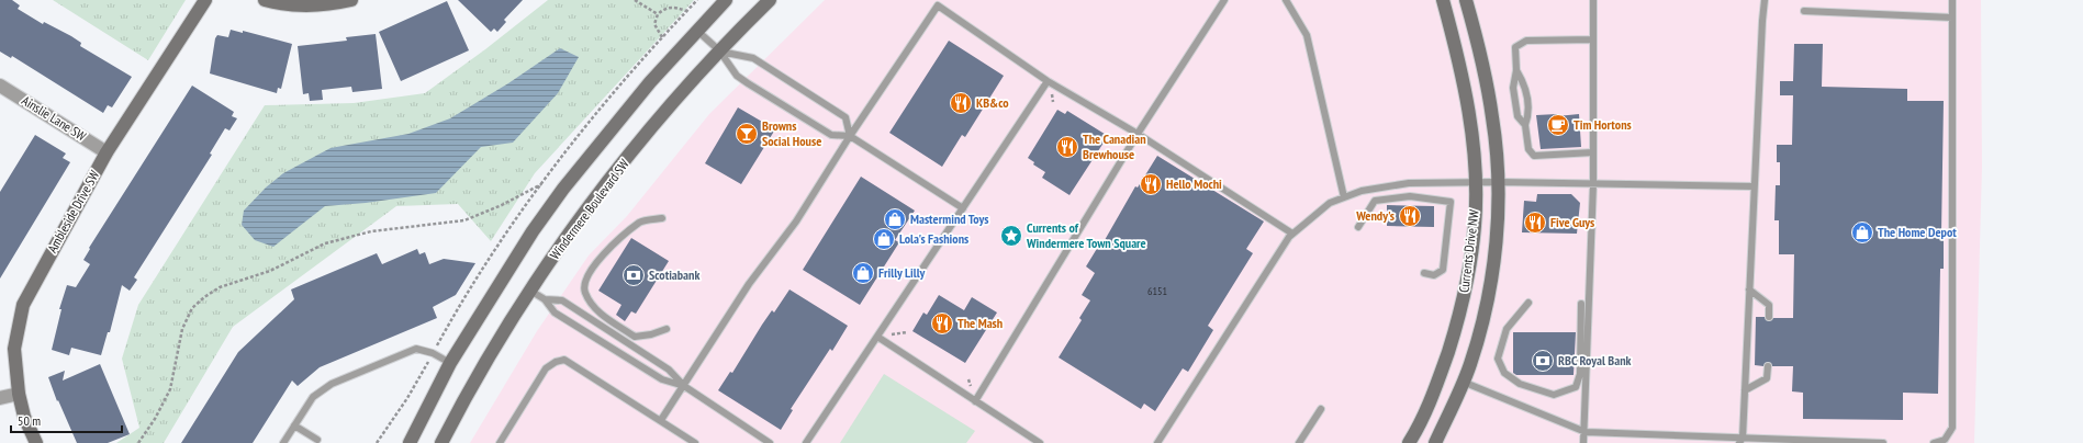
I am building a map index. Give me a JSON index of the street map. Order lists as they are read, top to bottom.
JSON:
{
  "streets": {
    "street": [
      "Ainslie Lane SW",
      "Windermere Boulevard SW",
      "Ambleside Drive SW",
      "Currents Drive NW"
    ]
  },
  "crossings": [
    ["Ainslie Lane SW", "Ambleside Drive SW"]
  ],
  "places": {
    "restaurant": [
      "KB&co",
      "The Canadian Brewhouse",
      "Hello Mochi",
      "Wendy's",
      "Five Guys",
      "The Mash"
    ],
    "cafe": ["Tim Hortons"],
    "bar": ["Browns Social House"],
    "shop": [
      "Mastermind Toys",
      "The Home Depot",
      "Lola's Fashions",
      "Frilly Lilly"
    ],
    "place": ["Currents of Windermere Town Square"],
    "bank": ["Scotiabank", "RBC Royal Bank"]
  },
  "house_numbers": ["6151"],
  "scale_bar": "50 m"
}
